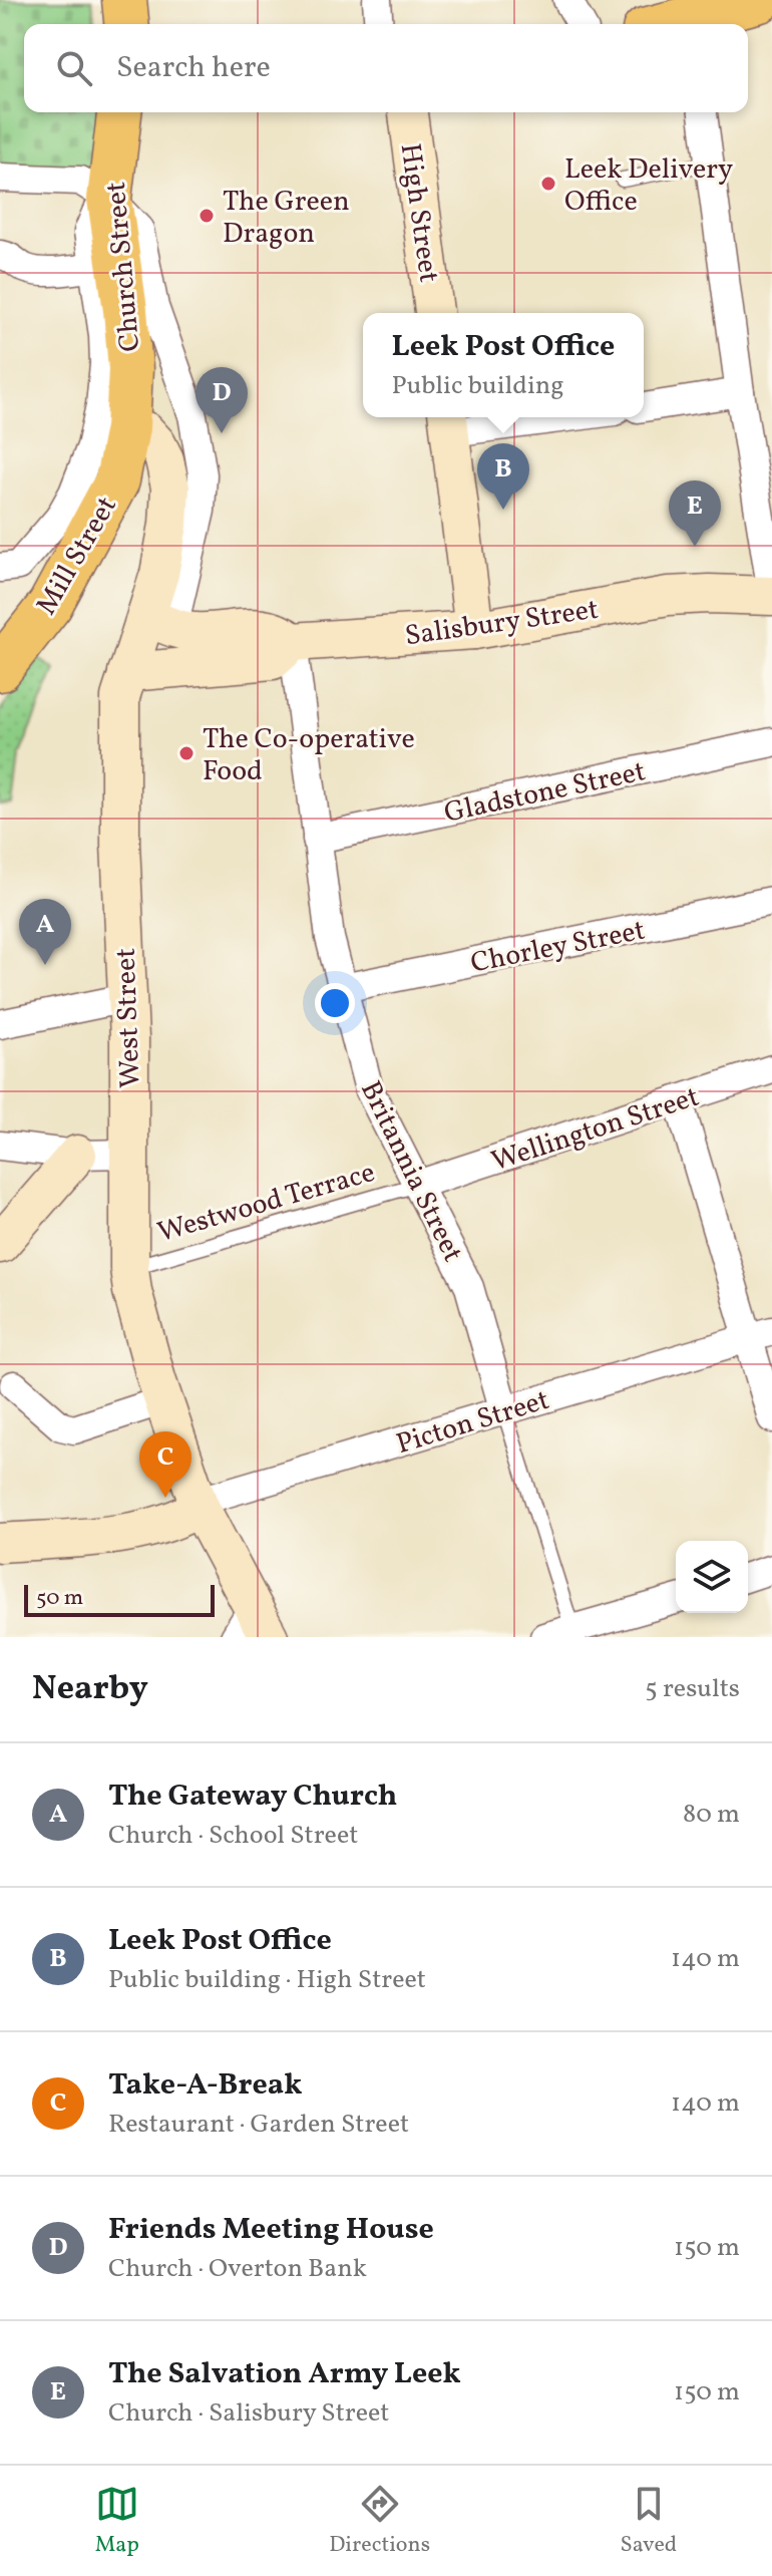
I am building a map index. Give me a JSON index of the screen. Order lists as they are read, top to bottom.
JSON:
{
  "streets": {
    "highway": ["Church Street", "Mill Street"],
    "street": [
      "High Street",
      "Salisbury Street",
      "Gladstone Street",
      "Chorley Street",
      "West Street",
      "Wellington Street",
      "Britannia Street",
      "Picton Street"
    ],
    "lane": ["Westwood Terrace"]
  },
  "crossings": [
    ["Church Street", "Mill Street"],
    ["Church Street", "West Street"],
    ["Mill Street", "West Street"],
    ["Salisbury Street", "West Street"],
    ["Salisbury Street", "Britannia Street"],
    ["Gladstone Street", "Britannia Street"],
    ["Chorley Street", "Britannia Street"],
    ["West Street", "Westwood Terrace"],
    ["West Street", "Picton Street"],
    ["Wellington Street", "Britannia Street"],
    ["Wellington Street", "Westwood Terrace"],
    ["Britannia Street", "Westwood Terrace"],
    ["Britannia Street", "Picton Street"]
  ],
  "places": ["Leek Delivery Office", "The Green Dragon", "The Co-operative Food"],
  "scale_bar": "50 m",
  "page": {
    "search": "Search here",
    "popup": ["Leek Post Office", "Public building"],
    "pins": [
      "D",
      "B",
      "E",
      "A",
      "C"
    ],
    "scale": "50 m",
    "heading": ["Nearby", "5 results"],
    "list": [
      {
        "mark": "A",
        "name": "The Gateway Church",
        "note": "Church · School Street",
        "value": "80 m"
      },
      {
        "mark": "B",
        "name": "Leek Post Office",
        "note": "Public building · High Street",
        "value": "140 m"
      },
      {
        "mark": "C",
        "name": "Take-A-Break",
        "note": "Restaurant · Garden Street",
        "value": "140 m"
      },
      {
        "mark": "D",
        "name": "Friends Meeting House",
        "note": "Church · Overton Bank",
        "value": "150 m"
      },
      {
        "mark": "E",
        "name": "The Salvation Army Leek",
        "note": "Church · Salisbury Street",
        "value": "150 m"
      }
    ],
    "nav": ["Map", "Directions", "Saved"]
  }
}
